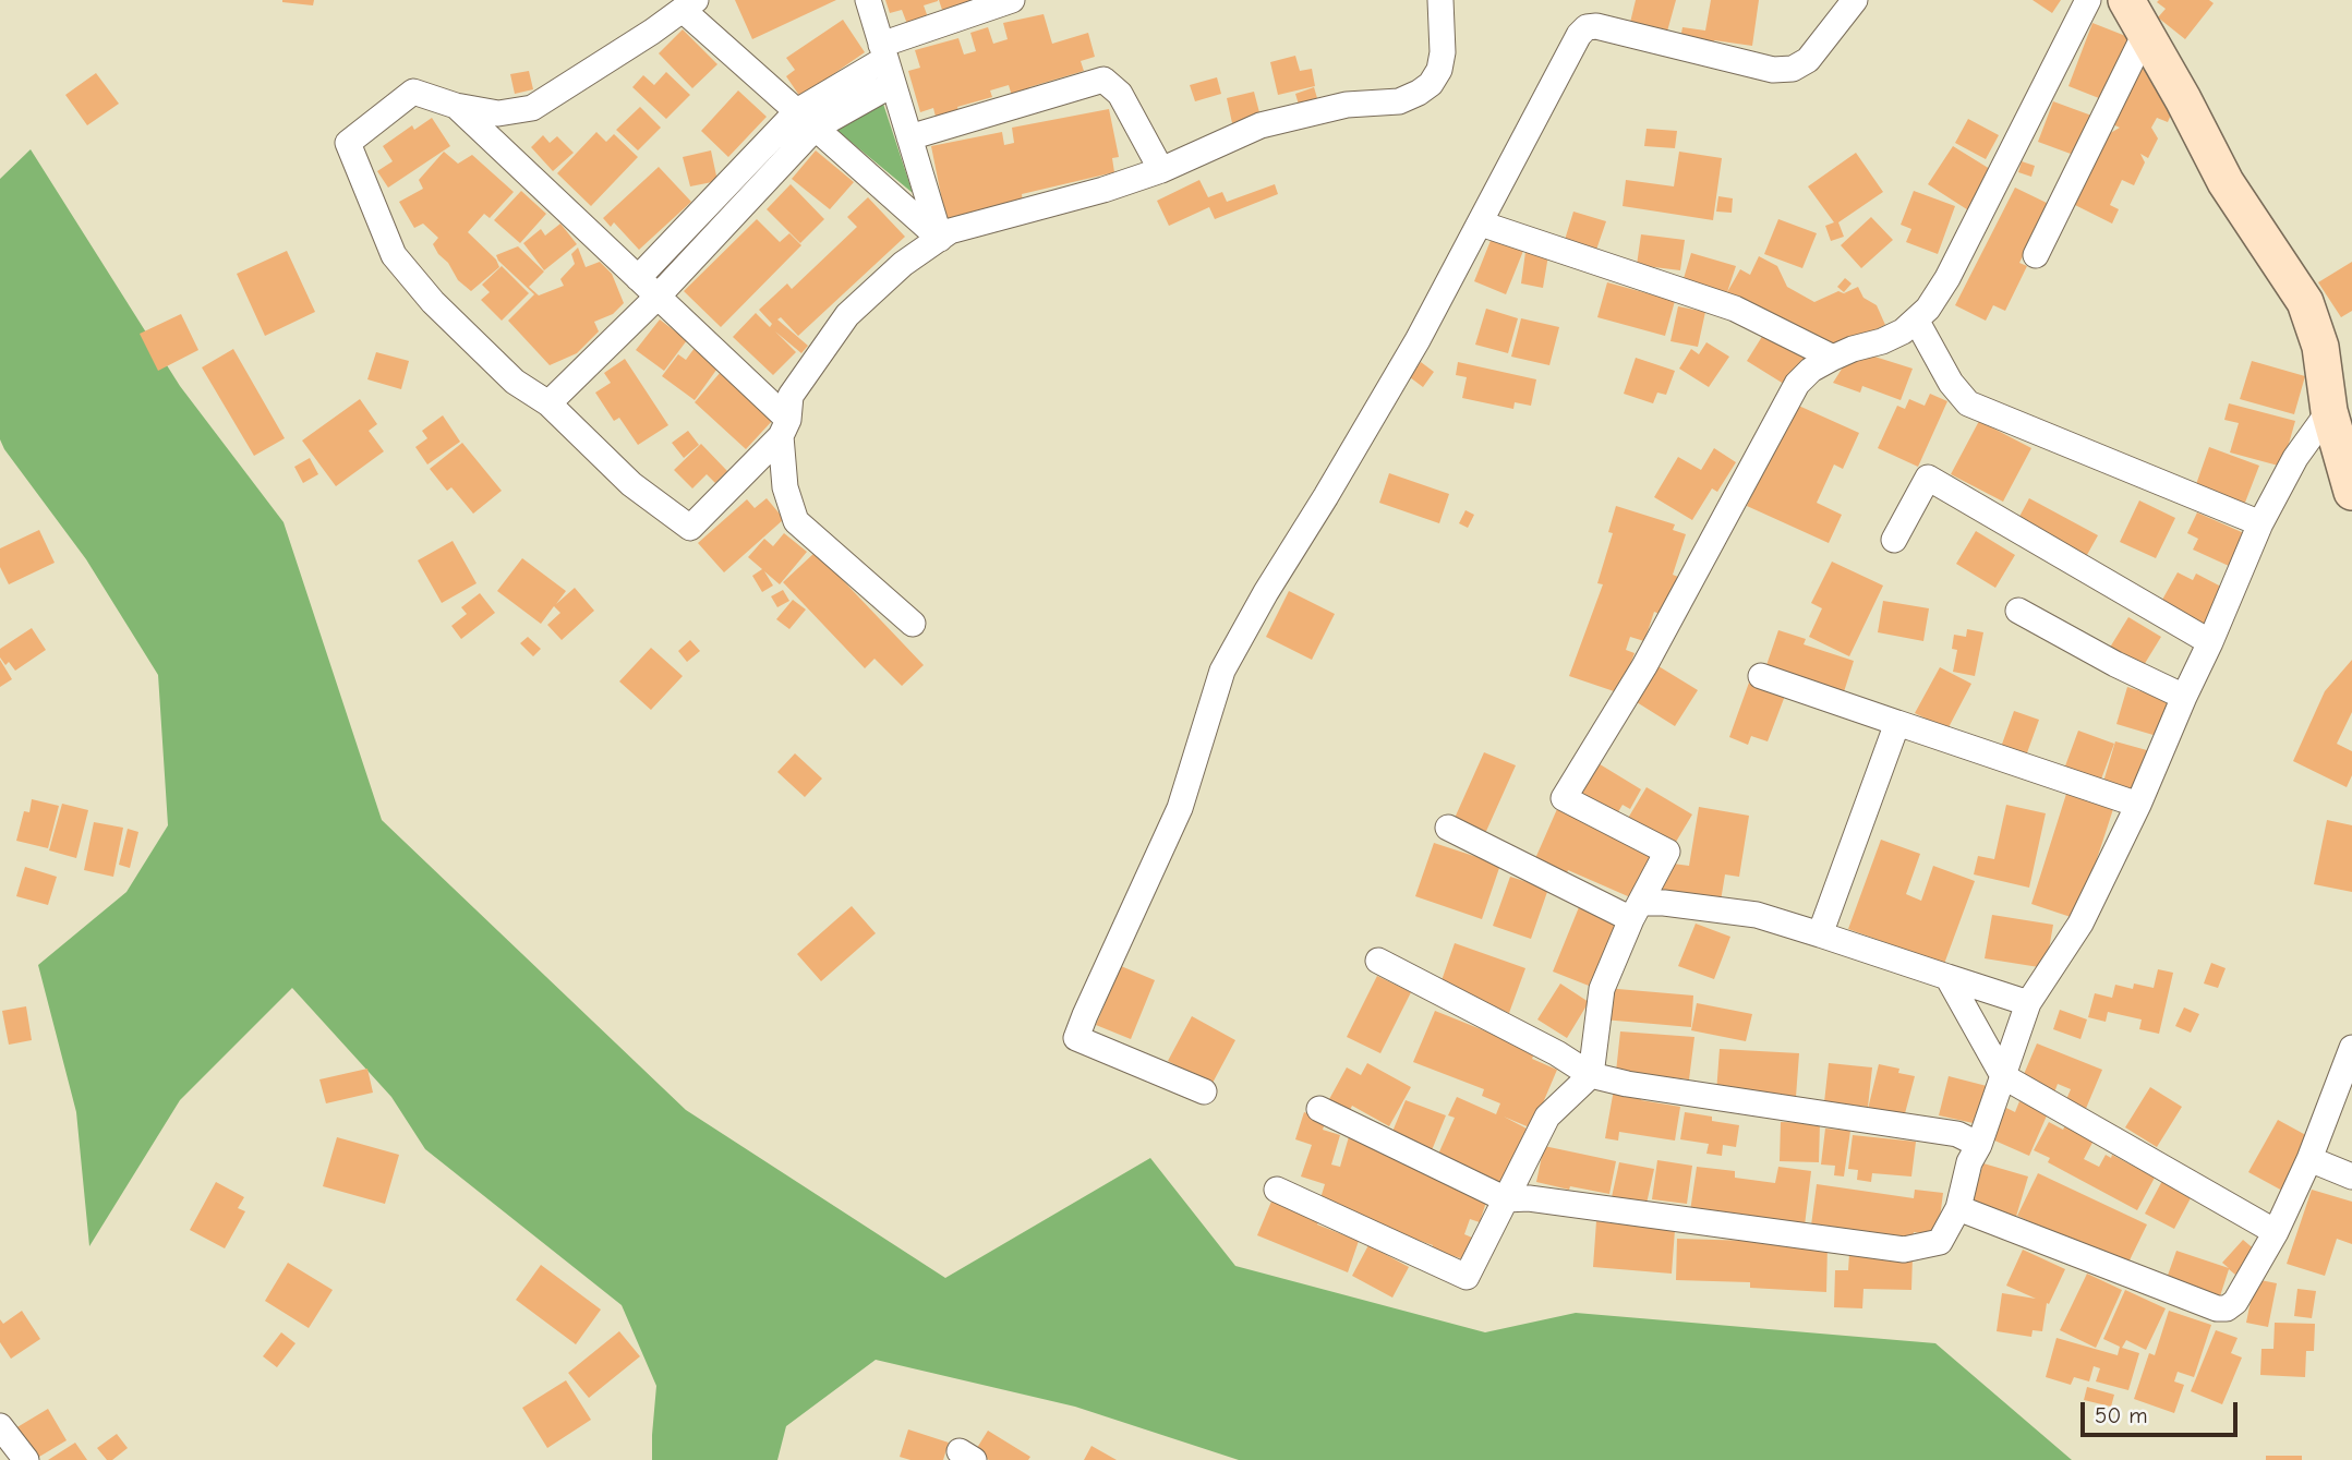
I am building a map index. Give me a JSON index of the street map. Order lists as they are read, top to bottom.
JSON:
{
  "scale_bar": "50 m"
}
